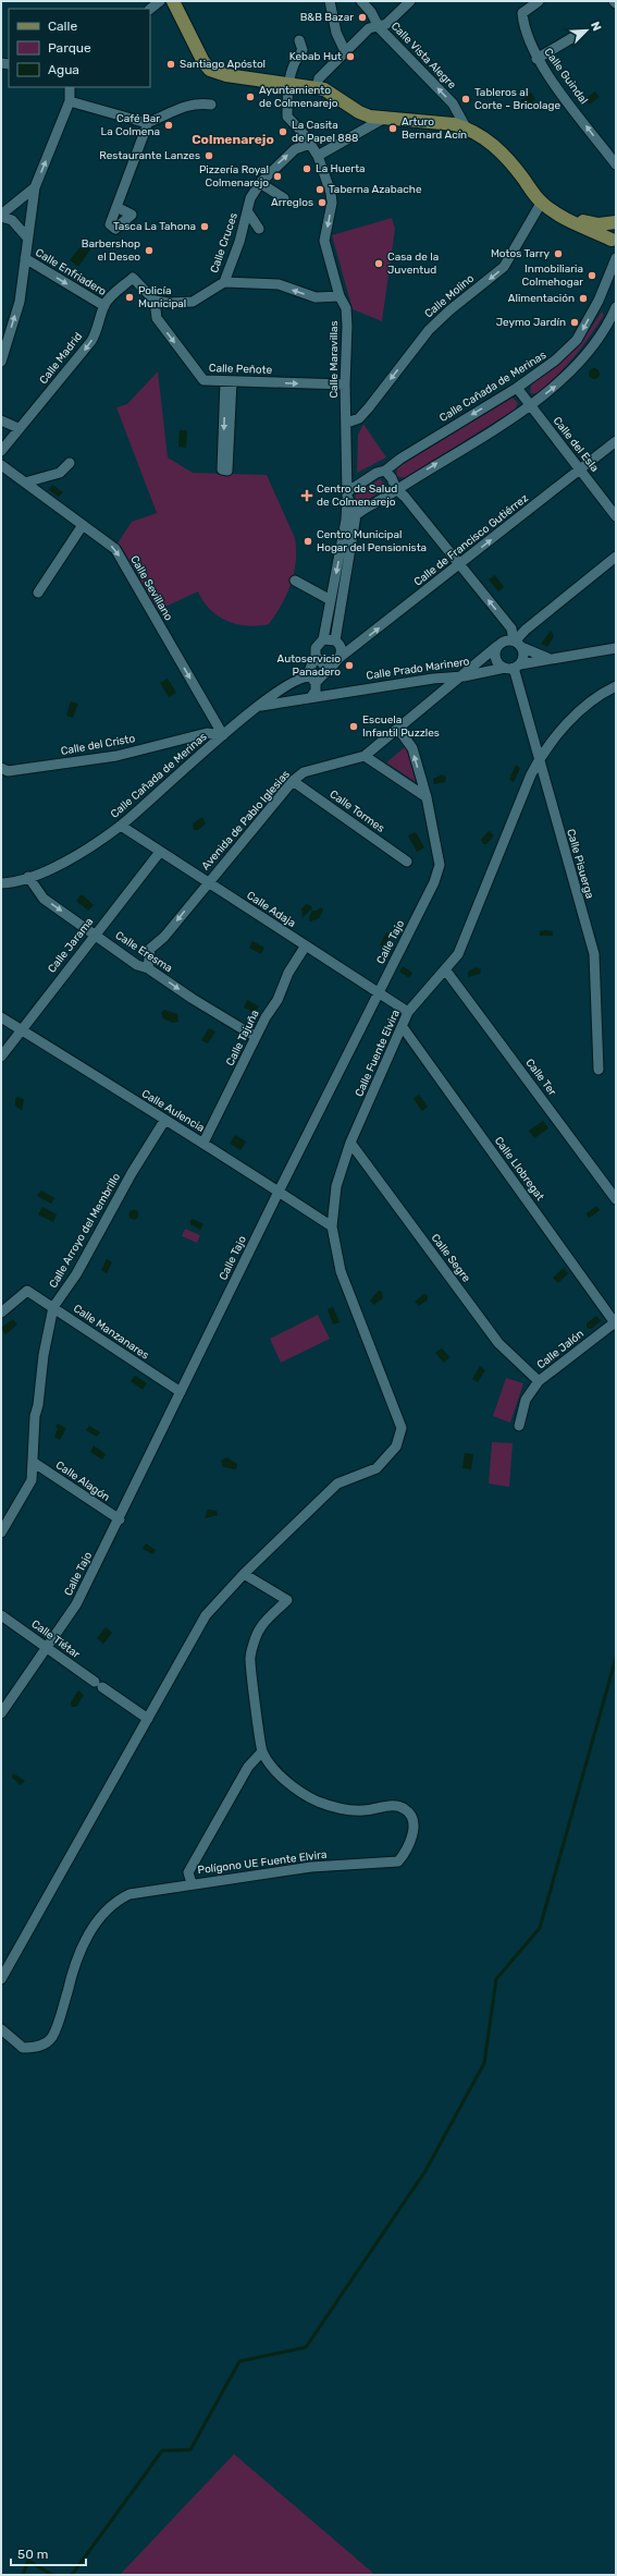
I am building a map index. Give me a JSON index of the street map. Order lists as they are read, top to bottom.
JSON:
{
  "streets": {
    "street": [
      "Calle Vista Alegre",
      "Calle Guindal",
      "Calle Cruces",
      "Calle Enfriadero",
      "Calle Molino",
      "Calle Madrid",
      "Calle Maravillas",
      "Calle Peñote",
      "Calle Cañada de Merinas",
      "Calle del Esla",
      "Calle de Francisco Gutiérrez",
      "Calle Sevillano",
      "Calle Prado Marinero",
      "Calle del Cristo",
      "Calle Tormes",
      "Avenida de Pablo Iglesias",
      "Calle Pisuerga",
      "Calle Adaja",
      "Calle Tajo",
      "Calle Jarama",
      "Calle Eresma",
      "Calle Tajuña",
      "Calle Fuente Elvira",
      "Calle Ter",
      "Calle Aulencia",
      "Calle Llobregat",
      "Calle Arroyo del Membrillo",
      "Calle Segre",
      "Calle Manzanares",
      "Calle Jalón",
      "Calle Alagón",
      "Calle Tiétar",
      "Polígono UE Fuente Elvira"
    ]
  },
  "crossings": [
    ["Calle Cruces", "Calle Maravillas"],
    ["Calle Enfriadero", "Calle Madrid"],
    ["Calle Molino", "Calle Maravillas"],
    ["Calle Madrid", "Calle Peñote"],
    ["Calle Maravillas", "Calle Peñote"],
    ["Calle Maravillas", "Calle Cañada de Merinas"],
    ["Calle Cañada de Merinas", "Calle del Esla"],
    ["Calle Cañada de Merinas", "Calle Sevillano"],
    ["Calle Cañada de Merinas", "Calle Prado Marinero"],
    ["Calle Cañada de Merinas", "Calle del Cristo"],
    ["Calle Cañada de Merinas", "Calle Adaja"],
    ["Calle Cañada de Merinas", "Calle Eresma"],
    ["Calle del Esla", "Calle de Francisco Gutiérrez"],
    ["Calle Sevillano", "Calle del Cristo"],
    ["Calle Prado Marinero", "Avenida de Pablo Iglesias"],
    ["Calle Prado Marinero", "Calle Pisuerga"],
    ["Calle Tormes", "Avenida de Pablo Iglesias"],
    ["Avenida de Pablo Iglesias", "Calle Pisuerga"],
    ["Avenida de Pablo Iglesias", "Calle Adaja"],
    ["Avenida de Pablo Iglesias", "Calle Tajo"],
    ["Avenida de Pablo Iglesias", "Calle Eresma"],
    ["Calle Pisuerga", "Calle Fuente Elvira"],
    ["Calle Adaja", "Calle Tajo"],
    ["Calle Adaja", "Calle Jarama"],
    ["Calle Adaja", "Calle Tajuña"],
    ["Calle Adaja", "Calle Fuente Elvira"],
    ["Calle Tajo", "Calle Aulencia"],
    ["Calle Tajo", "Calle Manzanares"],
    ["Calle Tajo", "Calle Alagón"],
    ["Calle Tajo", "Calle Tiétar"],
    ["Calle Jarama", "Calle Eresma"],
    ["Calle Jarama", "Calle Aulencia"],
    ["Calle Eresma", "Calle Tajuña"],
    ["Calle Tajuña", "Calle Aulencia"],
    ["Calle Fuente Elvira", "Calle Ter"],
    ["Calle Fuente Elvira", "Calle Aulencia"],
    ["Calle Fuente Elvira", "Calle Llobregat"],
    ["Calle Fuente Elvira", "Calle Segre"],
    ["Calle Fuente Elvira", "Polígono UE Fuente Elvira"],
    ["Calle Aulencia", "Calle Arroyo del Membrillo"],
    ["Calle Llobregat", "Calle Jalón"],
    ["Calle Arroyo del Membrillo", "Calle Manzanares"],
    ["Calle Arroyo del Membrillo", "Calle Alagón"],
    ["Calle Segre", "Calle Jalón"]
  ],
  "one_way": [
    "Calle Vista Alegre",
    "Calle Guindal",
    "Calle Enfriadero",
    "Calle Molino",
    "Calle Peñote",
    "Calle de Francisco Gutiérrez",
    "Calle Sevillano",
    "Calle Eresma"
  ],
  "districts": ["Colmenarejo"],
  "places": {
    "other": [
      "B&B Bazar",
      "Kebab Hut",
      "Santiago Apóstol",
      "Ayuntamiento de Colmenarejo",
      "Tableros al Corte - Bricolage",
      "Café Bar La Colmena",
      "Arturo Bernard Acín",
      "La Casita de Papel 888",
      "Restaurante Lanzes",
      "La Huerta",
      "Pizzería Royal Colmenarejo",
      "Taberna Azabache",
      "Arreglos",
      "Tasca La Tahona",
      "Barbershop el Deseo",
      "Motos Tarry",
      "Casa de la Juventud",
      "Inmobiliaria Colmehogar",
      "Policía Municipal",
      "Alimentación",
      "Jeymo Jardín",
      "Centro Municipal Hogar del Pensionista",
      "Autoservicio Panadero",
      "Escuela Infantil Puzzles"
    ],
    "health": ["Centro de Salud de Colmenarejo"]
  },
  "legend": ["Calle", "Parque", "Agua"],
  "scale_bar": "50 m",
  "north": "top right"
}
